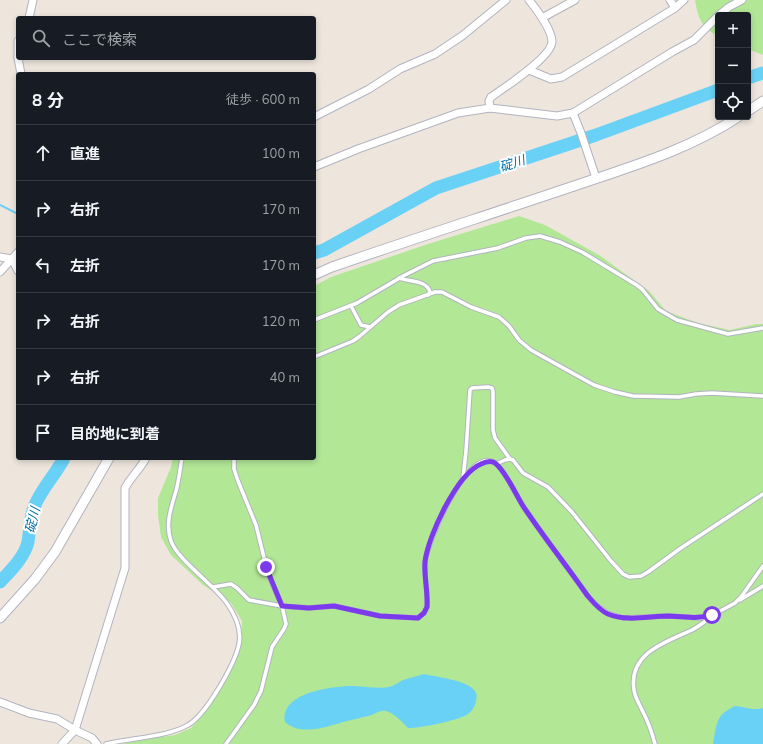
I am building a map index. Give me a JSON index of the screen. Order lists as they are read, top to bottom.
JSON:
{
  "water": ["碇川"],
  "page": {
    "map_buttons": ["+", "−"],
    "search": "ここで検索",
    "heading": ["8 分", "徒歩 · 600 m"],
    "list": [
      ["直進", "100 m"],
      ["右折", "170 m"],
      ["左折", "170 m"],
      ["右折", "120 m"],
      ["右折", "40 m"],
      "目的地に到着"
    ]
  }
}
